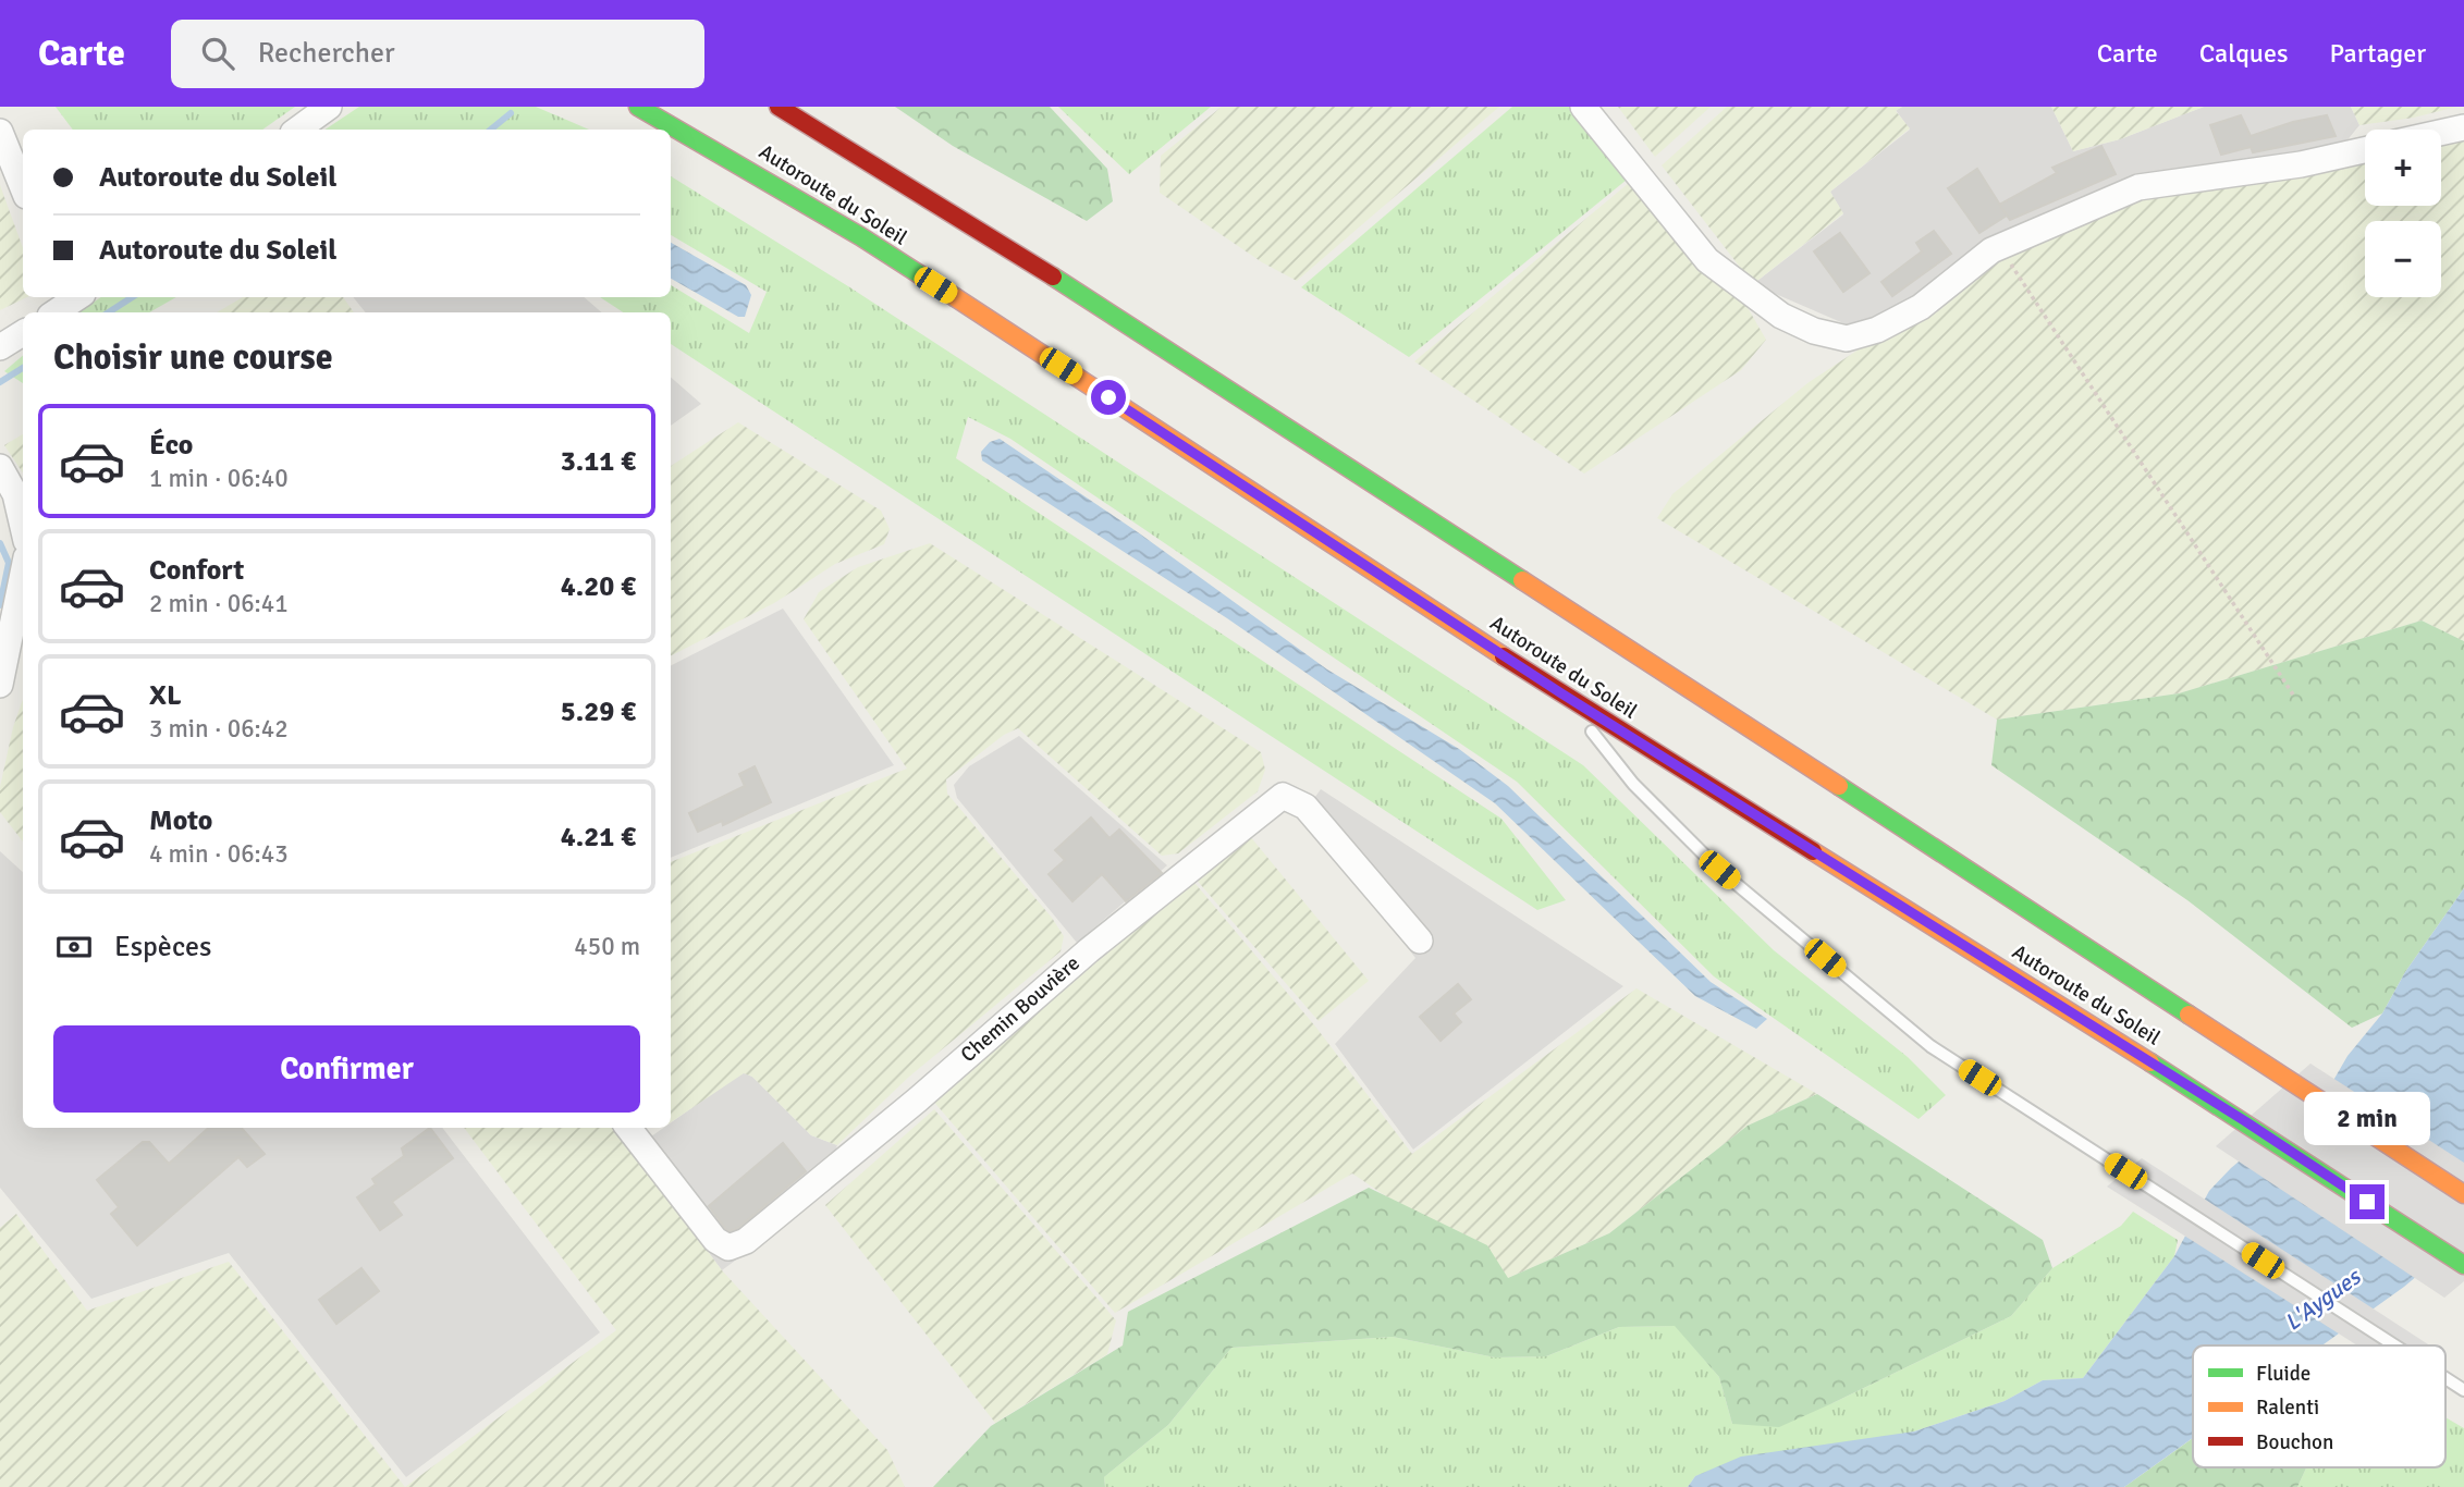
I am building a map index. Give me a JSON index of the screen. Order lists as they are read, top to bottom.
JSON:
{
  "streets": {
    "highway": ["Autoroute du Soleil"],
    "street": ["Chemin Bouvière"]
  },
  "water": ["L'Aygues"],
  "legend": ["Fluide", "Ralenti", "Bouchon"],
  "page": {
    "header": "Carte",
    "search": "Rechercher",
    "nav": ["Carte", "Calques", "Partager"],
    "map_buttons": ["+", "−"],
    "banner": ["Autoroute du Soleil", "Autoroute du Soleil"],
    "heading": "Choisir une course",
    "list": [
      {
        "name": "Éco",
        "note": "1 min · 06:40",
        "value": "3.11 €"
      },
      {
        "name": "Confort",
        "note": "2 min · 06:41",
        "value": "4.20 €"
      },
      {
        "name": "XL",
        "note": "3 min · 06:42",
        "value": "5.29 €"
      },
      {
        "name": "Moto",
        "note": "4 min · 06:43",
        "value": "4.21 €"
      }
    ],
    "pay": ["Espèces", "450 m"],
    "buttons": "Confirmer",
    "bubble": "2 min"
  }
}
